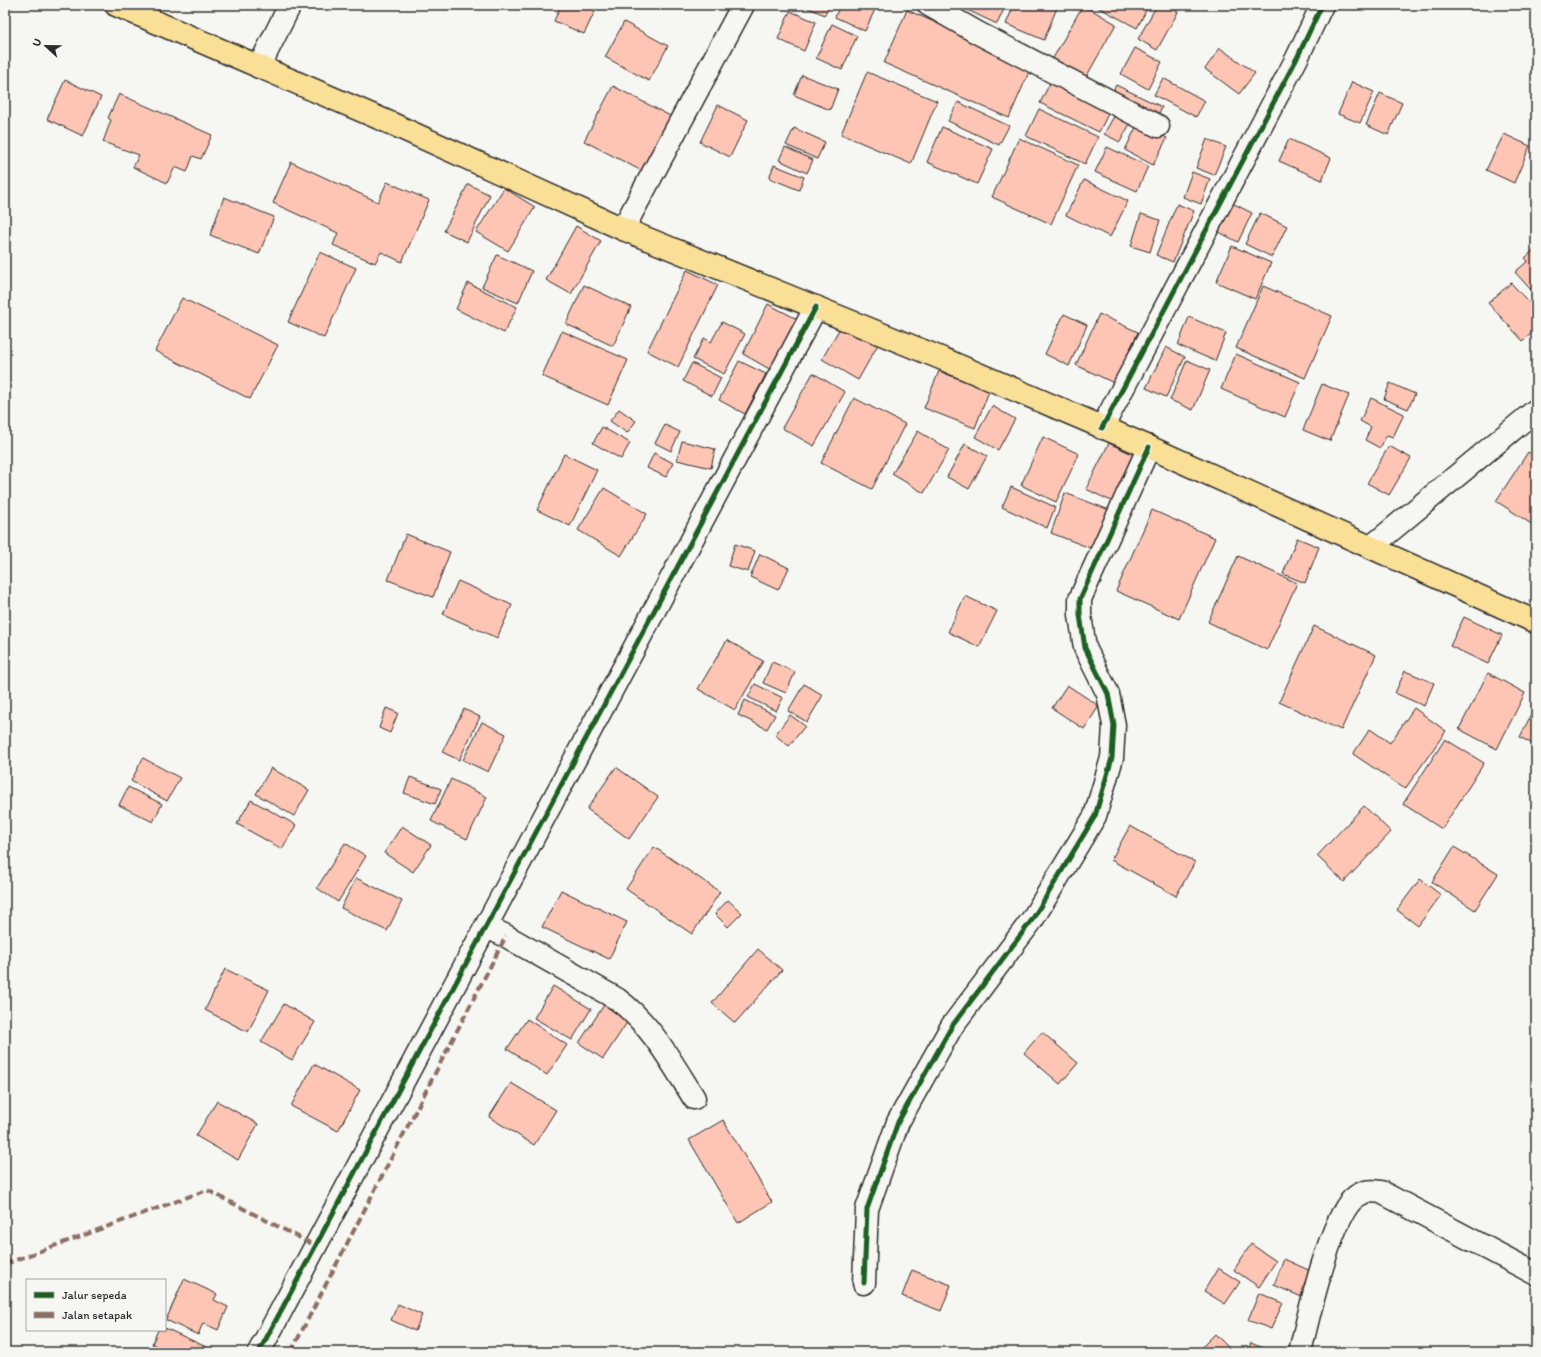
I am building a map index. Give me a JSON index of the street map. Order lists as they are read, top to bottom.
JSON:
{
  "legend": ["Jalur sepeda", "Jalan setapak"],
  "north": "left"
}
